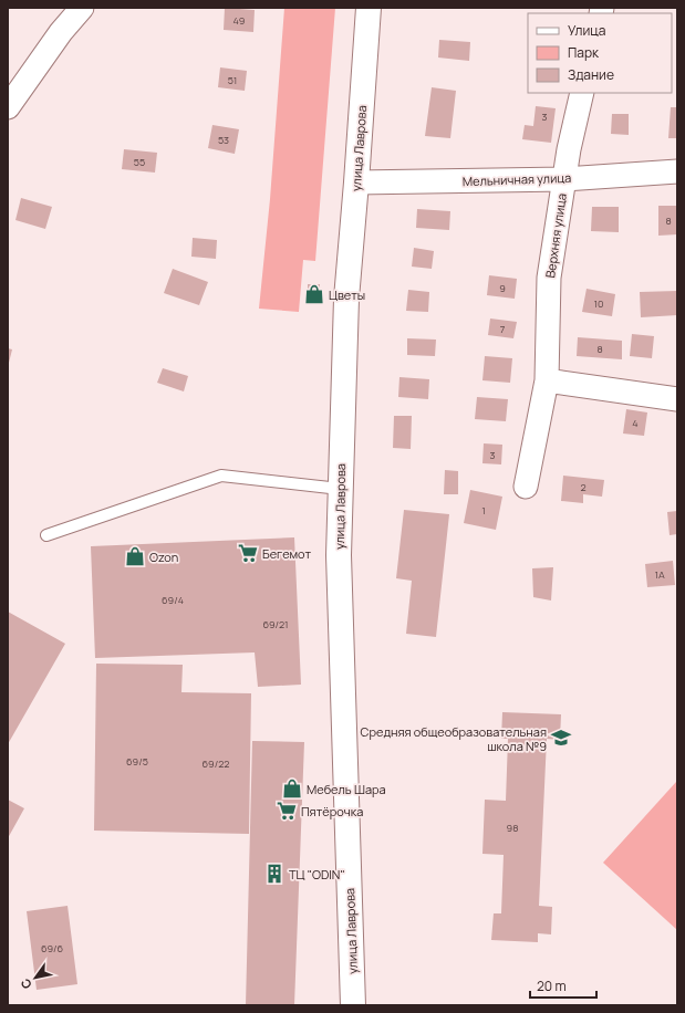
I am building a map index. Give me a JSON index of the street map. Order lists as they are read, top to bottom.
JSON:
{
  "streets": {
    "main road": ["улица Лаврова"],
    "street": ["Мельничная улица", "Верхняя улица"]
  },
  "crossings": [
    ["улица Лаврова", "Мельничная улица"],
    ["Мельничная улица", "Верхняя улица"]
  ],
  "places": {
    "shop": ["Цветы", "Ozon", "Мебель Шара"],
    "supermarket": ["Бегемот", "Пятёрочка"],
    "school or university": ["Средняя общеобразовательная школа №9"],
    "building": ["ТЦ \"ODIN\""]
  },
  "house_numbers": [
    "49",
    "51",
    "3",
    "53",
    "55",
    "8",
    "9",
    "10",
    "7",
    "8",
    "4",
    "3",
    "2",
    "1",
    "1А",
    "69/4",
    "69/21",
    "69/5",
    "69/22",
    "98",
    "69/6"
  ],
  "legend": ["Улица", "Парк", "Здание"],
  "scale_bar": "20 m",
  "north": "bottom left"
}
